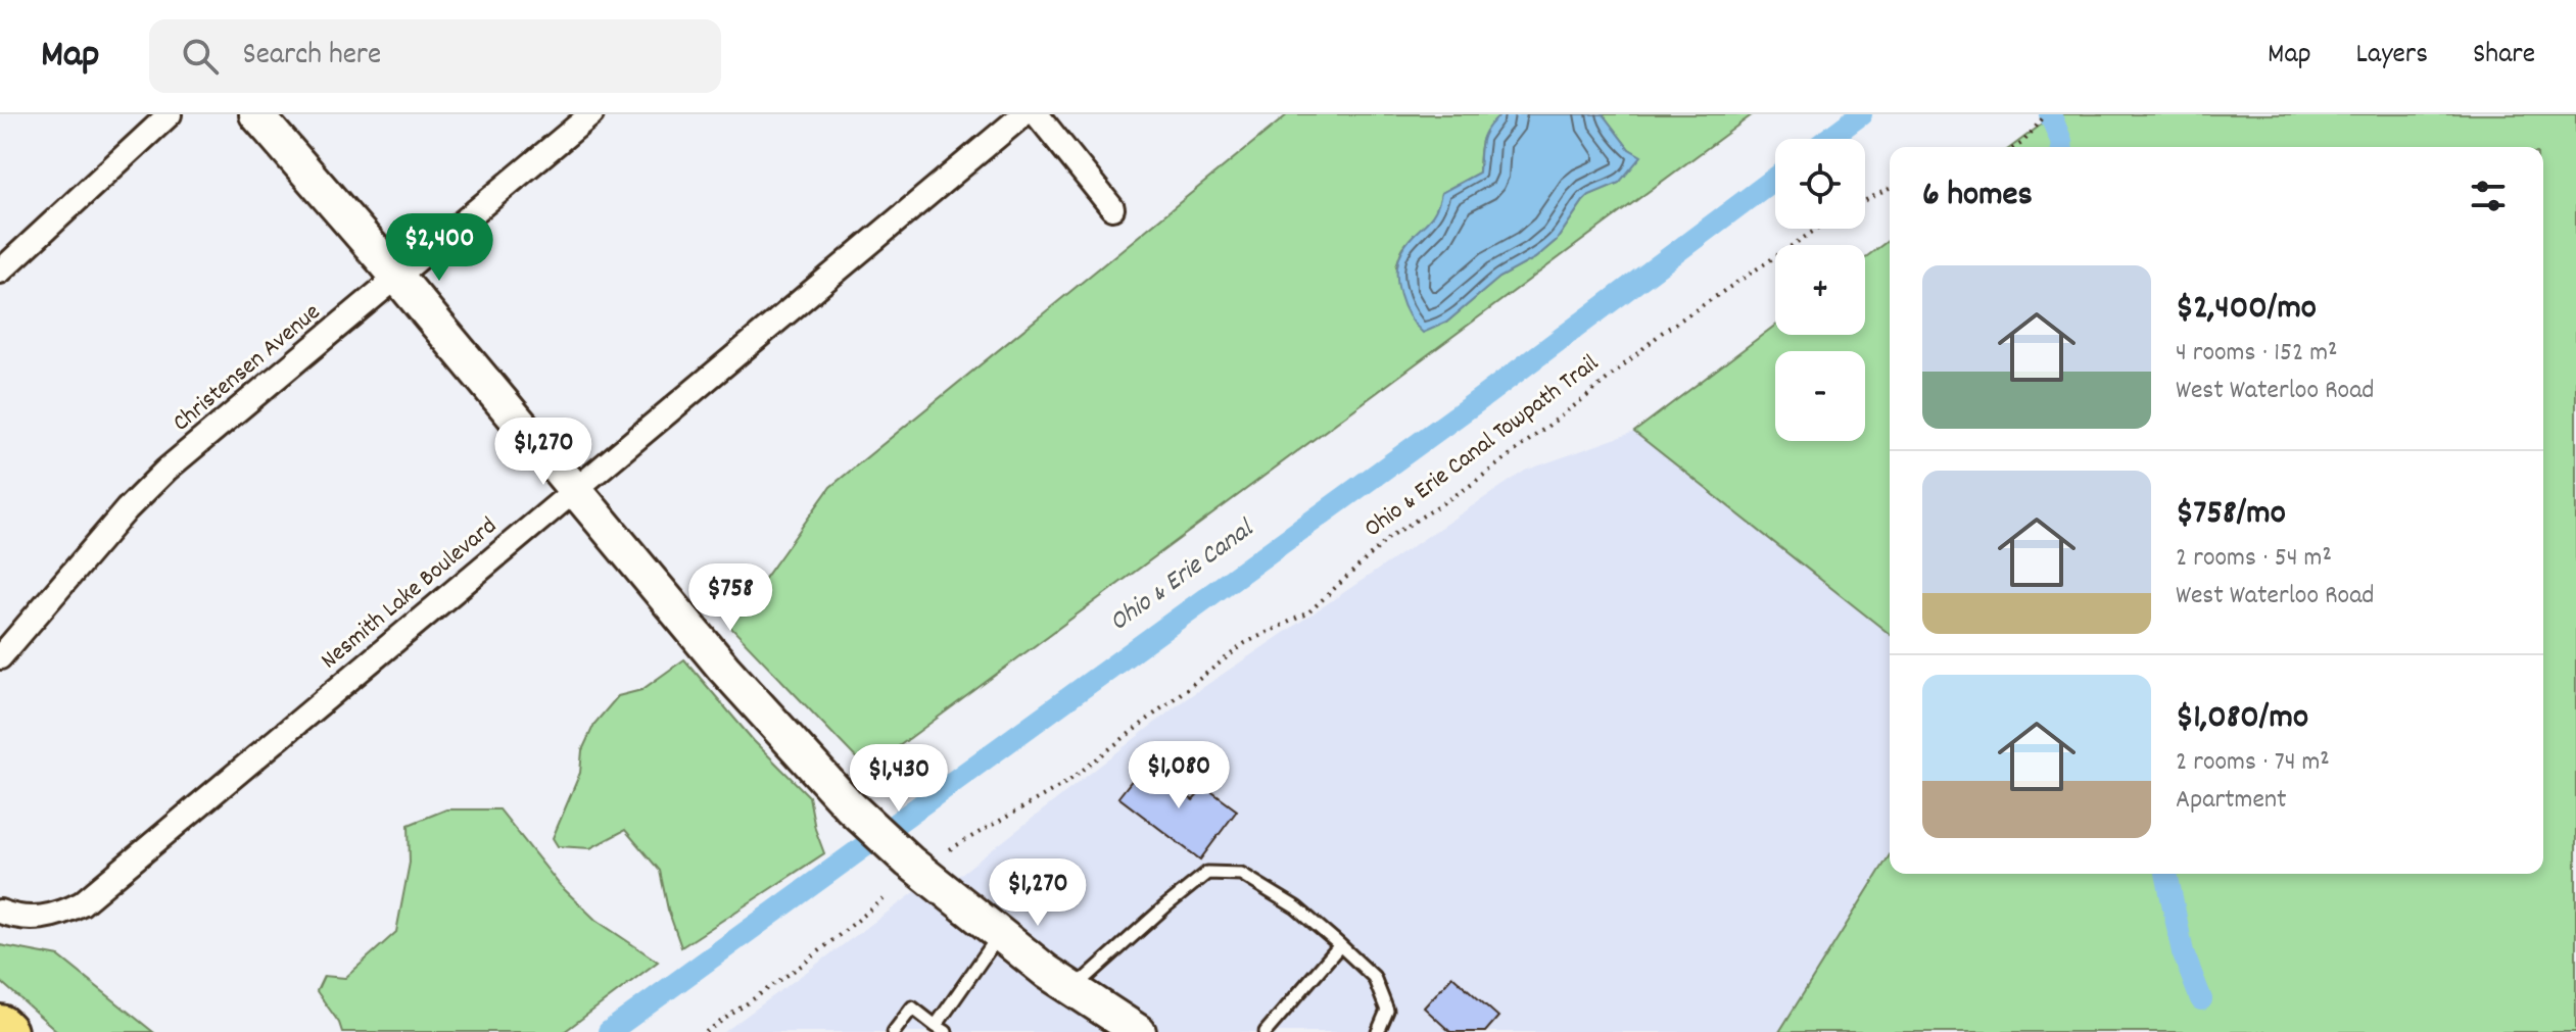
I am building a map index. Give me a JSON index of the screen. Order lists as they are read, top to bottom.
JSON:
{
  "streets": {
    "street": ["Christensen Avenue", "Nesmith Lake Boulevard"],
    "path": ["Ohio & Erie Canal Towpath Trail"]
  },
  "water": ["Ohio & Erie Canal"],
  "page": {
    "header": "Map",
    "search": "Search here",
    "nav": ["Map", "Layers", "Share"],
    "map_buttons": ["+", "−"],
    "heading": "6 homes",
    "price": [
      "$2,400",
      "$1,270",
      "$758",
      "$1,080",
      "$1,430",
      "$1,270"
    ],
    "list": [
      {
        "name": "$2,400/mo",
        "note": "4 rooms · 152 m² · West Waterloo Road"
      },
      {
        "name": "$758/mo",
        "note": "2 rooms · 54 m² · West Waterloo Road"
      },
      {
        "name": "$1,080/mo",
        "note": "2 rooms · 74 m² · Apartment"
      }
    ]
  }
}
